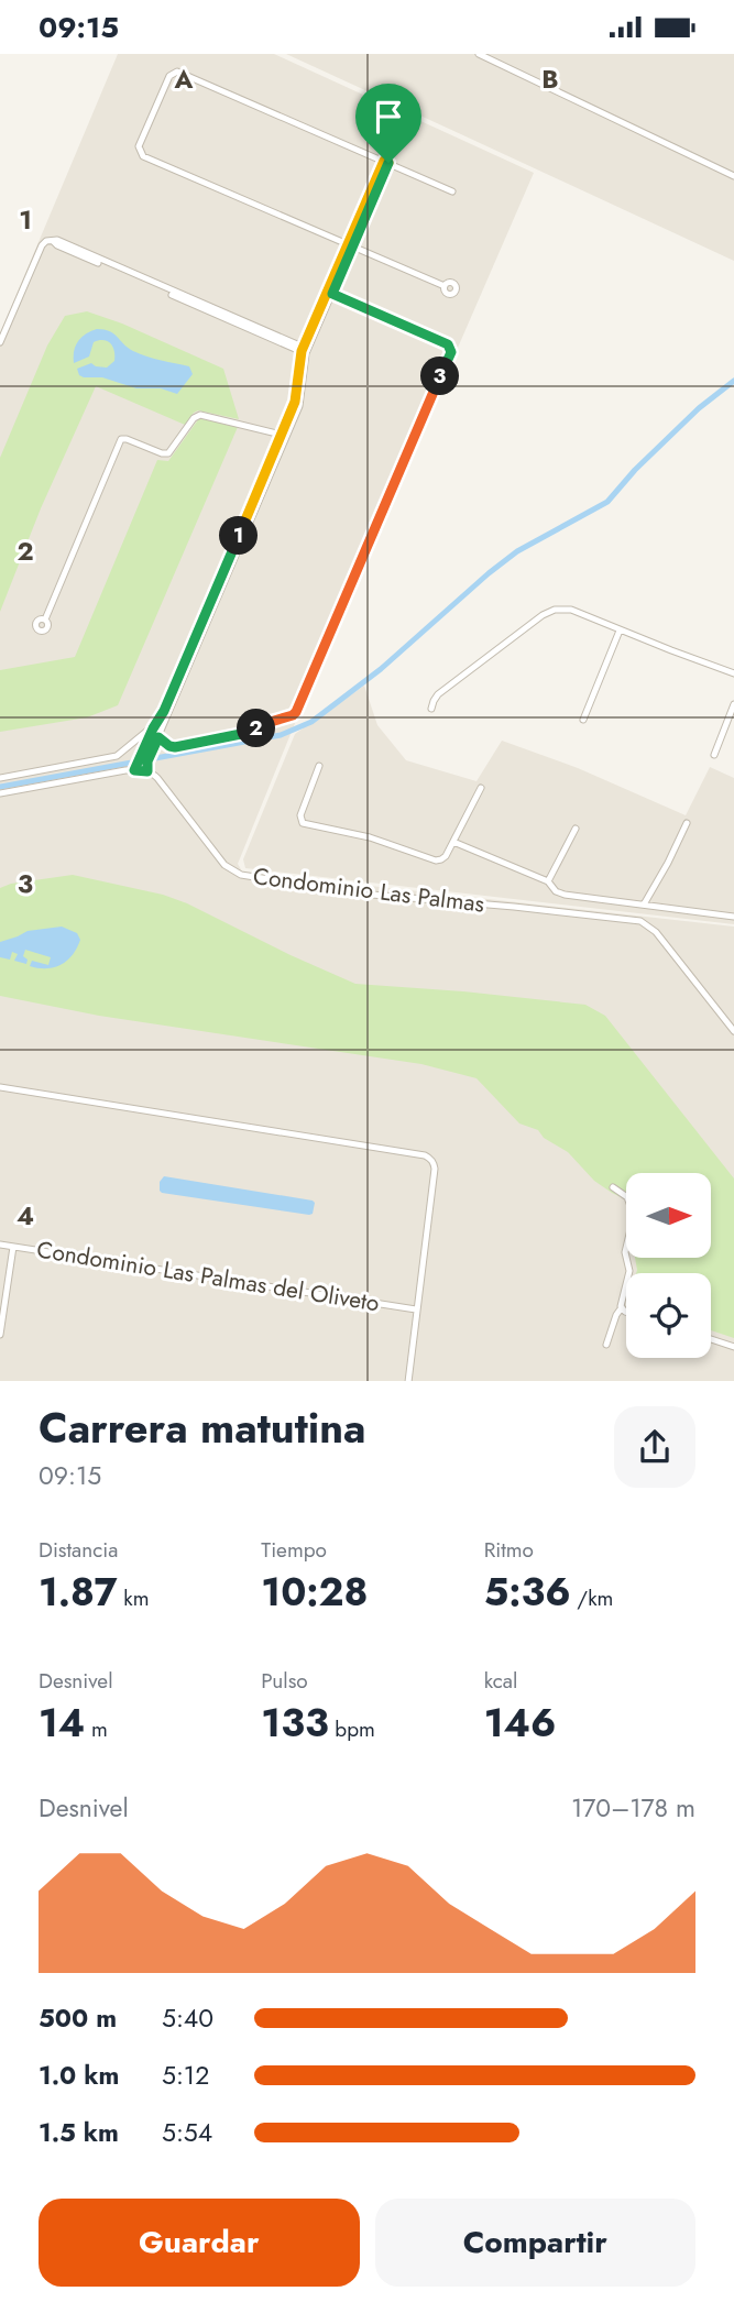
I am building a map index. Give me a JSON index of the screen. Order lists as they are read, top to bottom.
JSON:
{
  "streets": {
    "street": ["Condominio Las Palmas", "Condominio Las Palmas del Oliveto"]
  },
  "north": "right",
  "page": {
    "status": "09:15",
    "pins": ["3", "1", "2"],
    "heading": ["Carrera matutina", "09:15"],
    "stats": [
      ["Distancia", "1.87 km"],
      ["Tiempo", "10:28"],
      ["Ritmo", "5:36 /km"],
      ["Desnivel", "14 m"],
      ["Pulso", "133 bpm"],
      ["kcal", "146"]
    ],
    "chart": ["Desnivel", "170–178 m"],
    "list": [
      {
        "name": "500 m",
        "note": "5:40"
      },
      {
        "name": "1.0 km",
        "note": "5:12"
      },
      {
        "name": "1.5 km",
        "note": "5:54"
      }
    ],
    "buttons": ["Guardar", "Compartir"]
  },
  "grid": {
    "columns": ["A", "B"],
    "rows": [
      "1",
      "2",
      "3",
      "4"
    ]
  }
}
